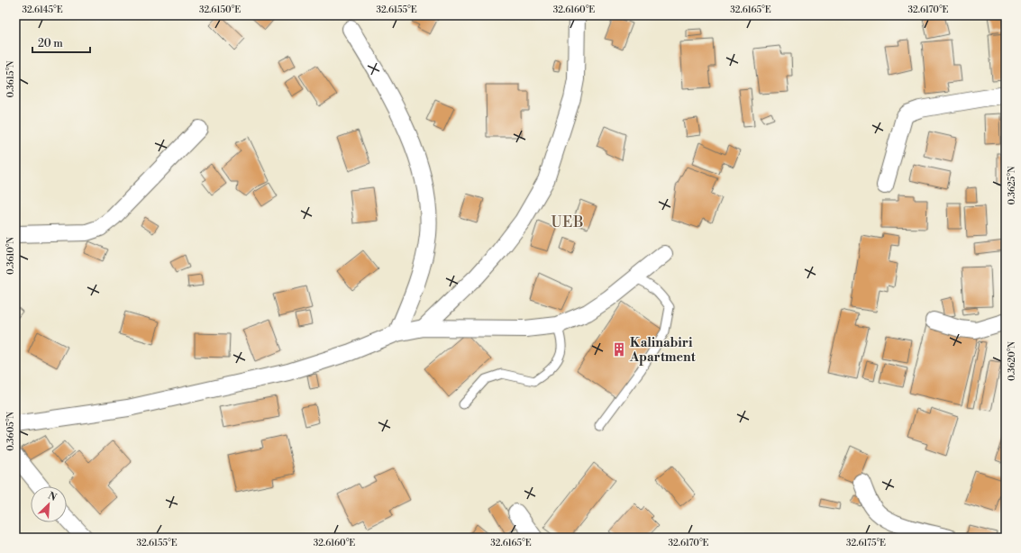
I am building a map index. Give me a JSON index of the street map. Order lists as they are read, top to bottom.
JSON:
{
  "districts": ["UEB"],
  "places": {
    "building": ["Kalinabiri Apartment"]
  },
  "scale_bar": "20 m",
  "north": "top right",
  "coordinates": [
    "32.6145°E",
    "32.6150°E",
    "32.6155°E",
    "32.6160°E",
    "32.6165°E",
    "32.6170°E",
    "0.3615°N",
    "0.3625°N",
    "0.3610°N",
    "0.3620°N",
    "0.3605°N",
    "32.6175°E"
  ]
}
